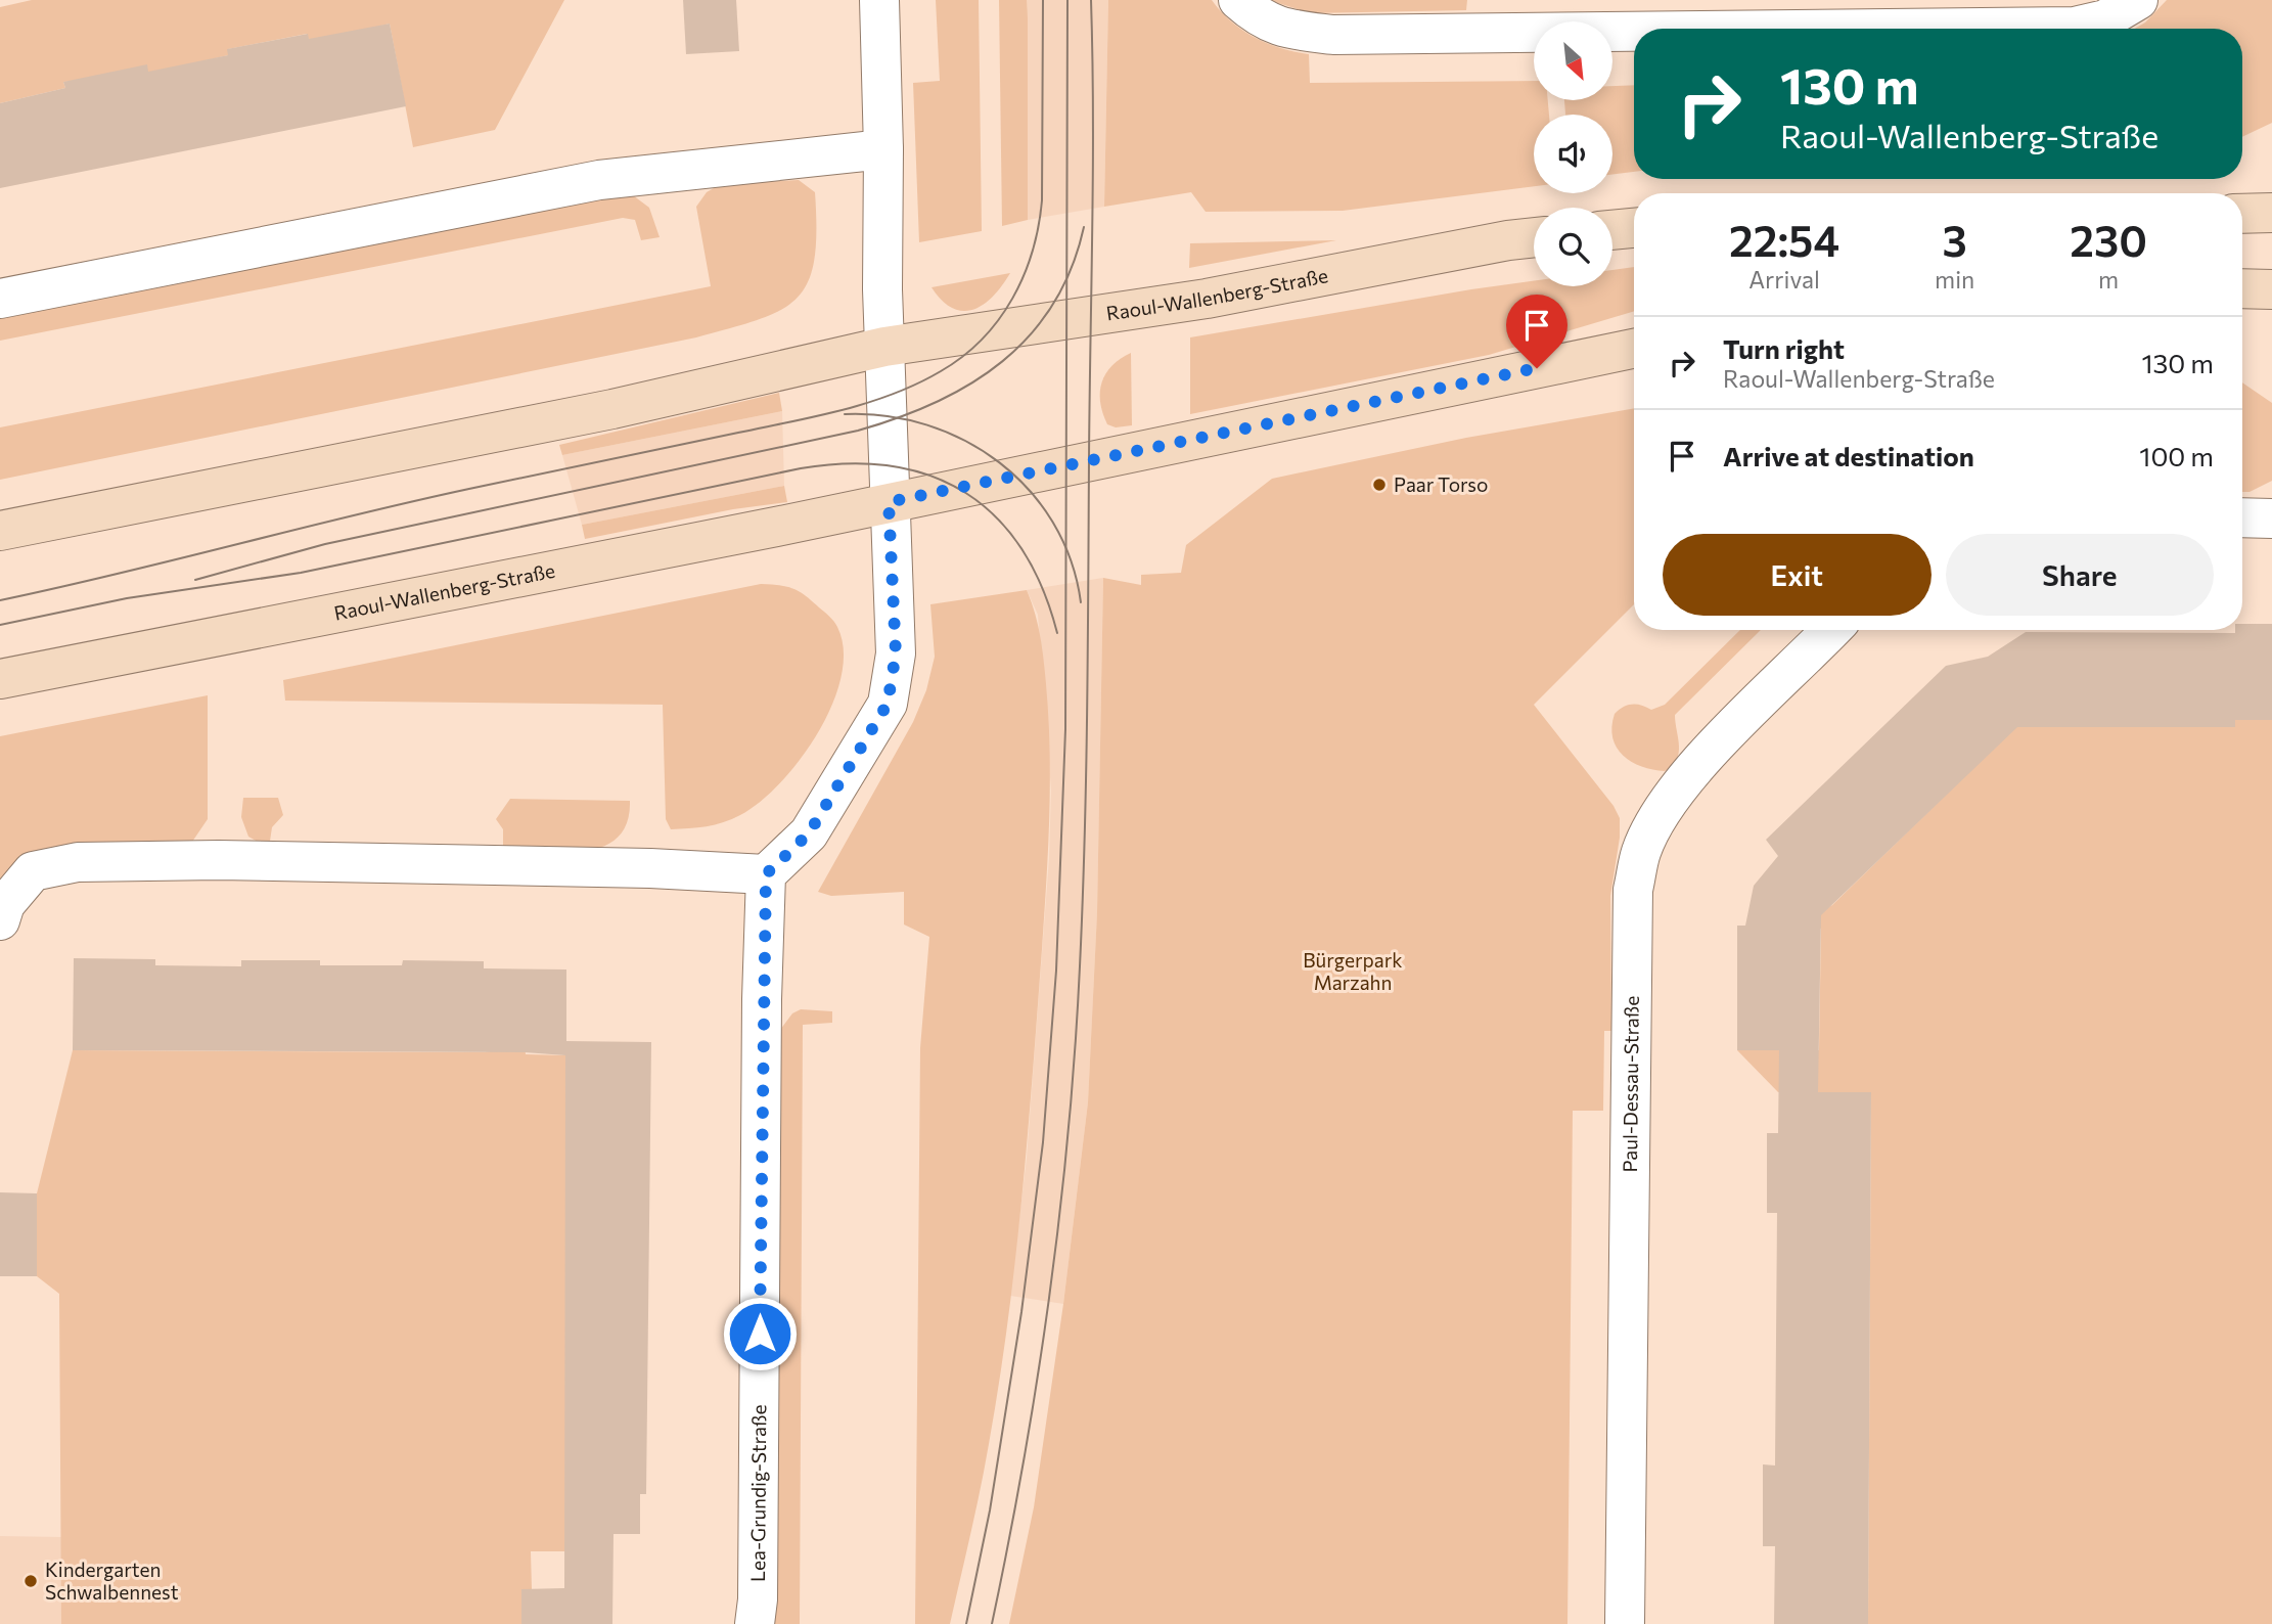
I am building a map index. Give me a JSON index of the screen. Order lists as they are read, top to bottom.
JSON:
{
  "streets": {
    "main road": ["Raoul-Wallenberg-Straße"],
    "street": ["Paul-Dessau-Straße", "Lea-Grundig-Straße"]
  },
  "parks": ["Bürgerpark Marzahn"],
  "places": ["Paar Torso", "Kindergarten Schwalbennest"],
  "north": "bottom right",
  "page": {
    "turn": ["130 m", "Raoul-Wallenberg-Straße"],
    "eta": [
      "22:54",
      "Arrival",
      "3",
      "min",
      "230",
      "m"
    ],
    "list": [
      {
        "name": "Turn right",
        "note": "Raoul-Wallenberg-Straße",
        "value": "130 m"
      },
      {
        "name": "Arrive at destination",
        "value": "100 m"
      }
    ],
    "buttons": ["Exit", "Share"]
  }
}
